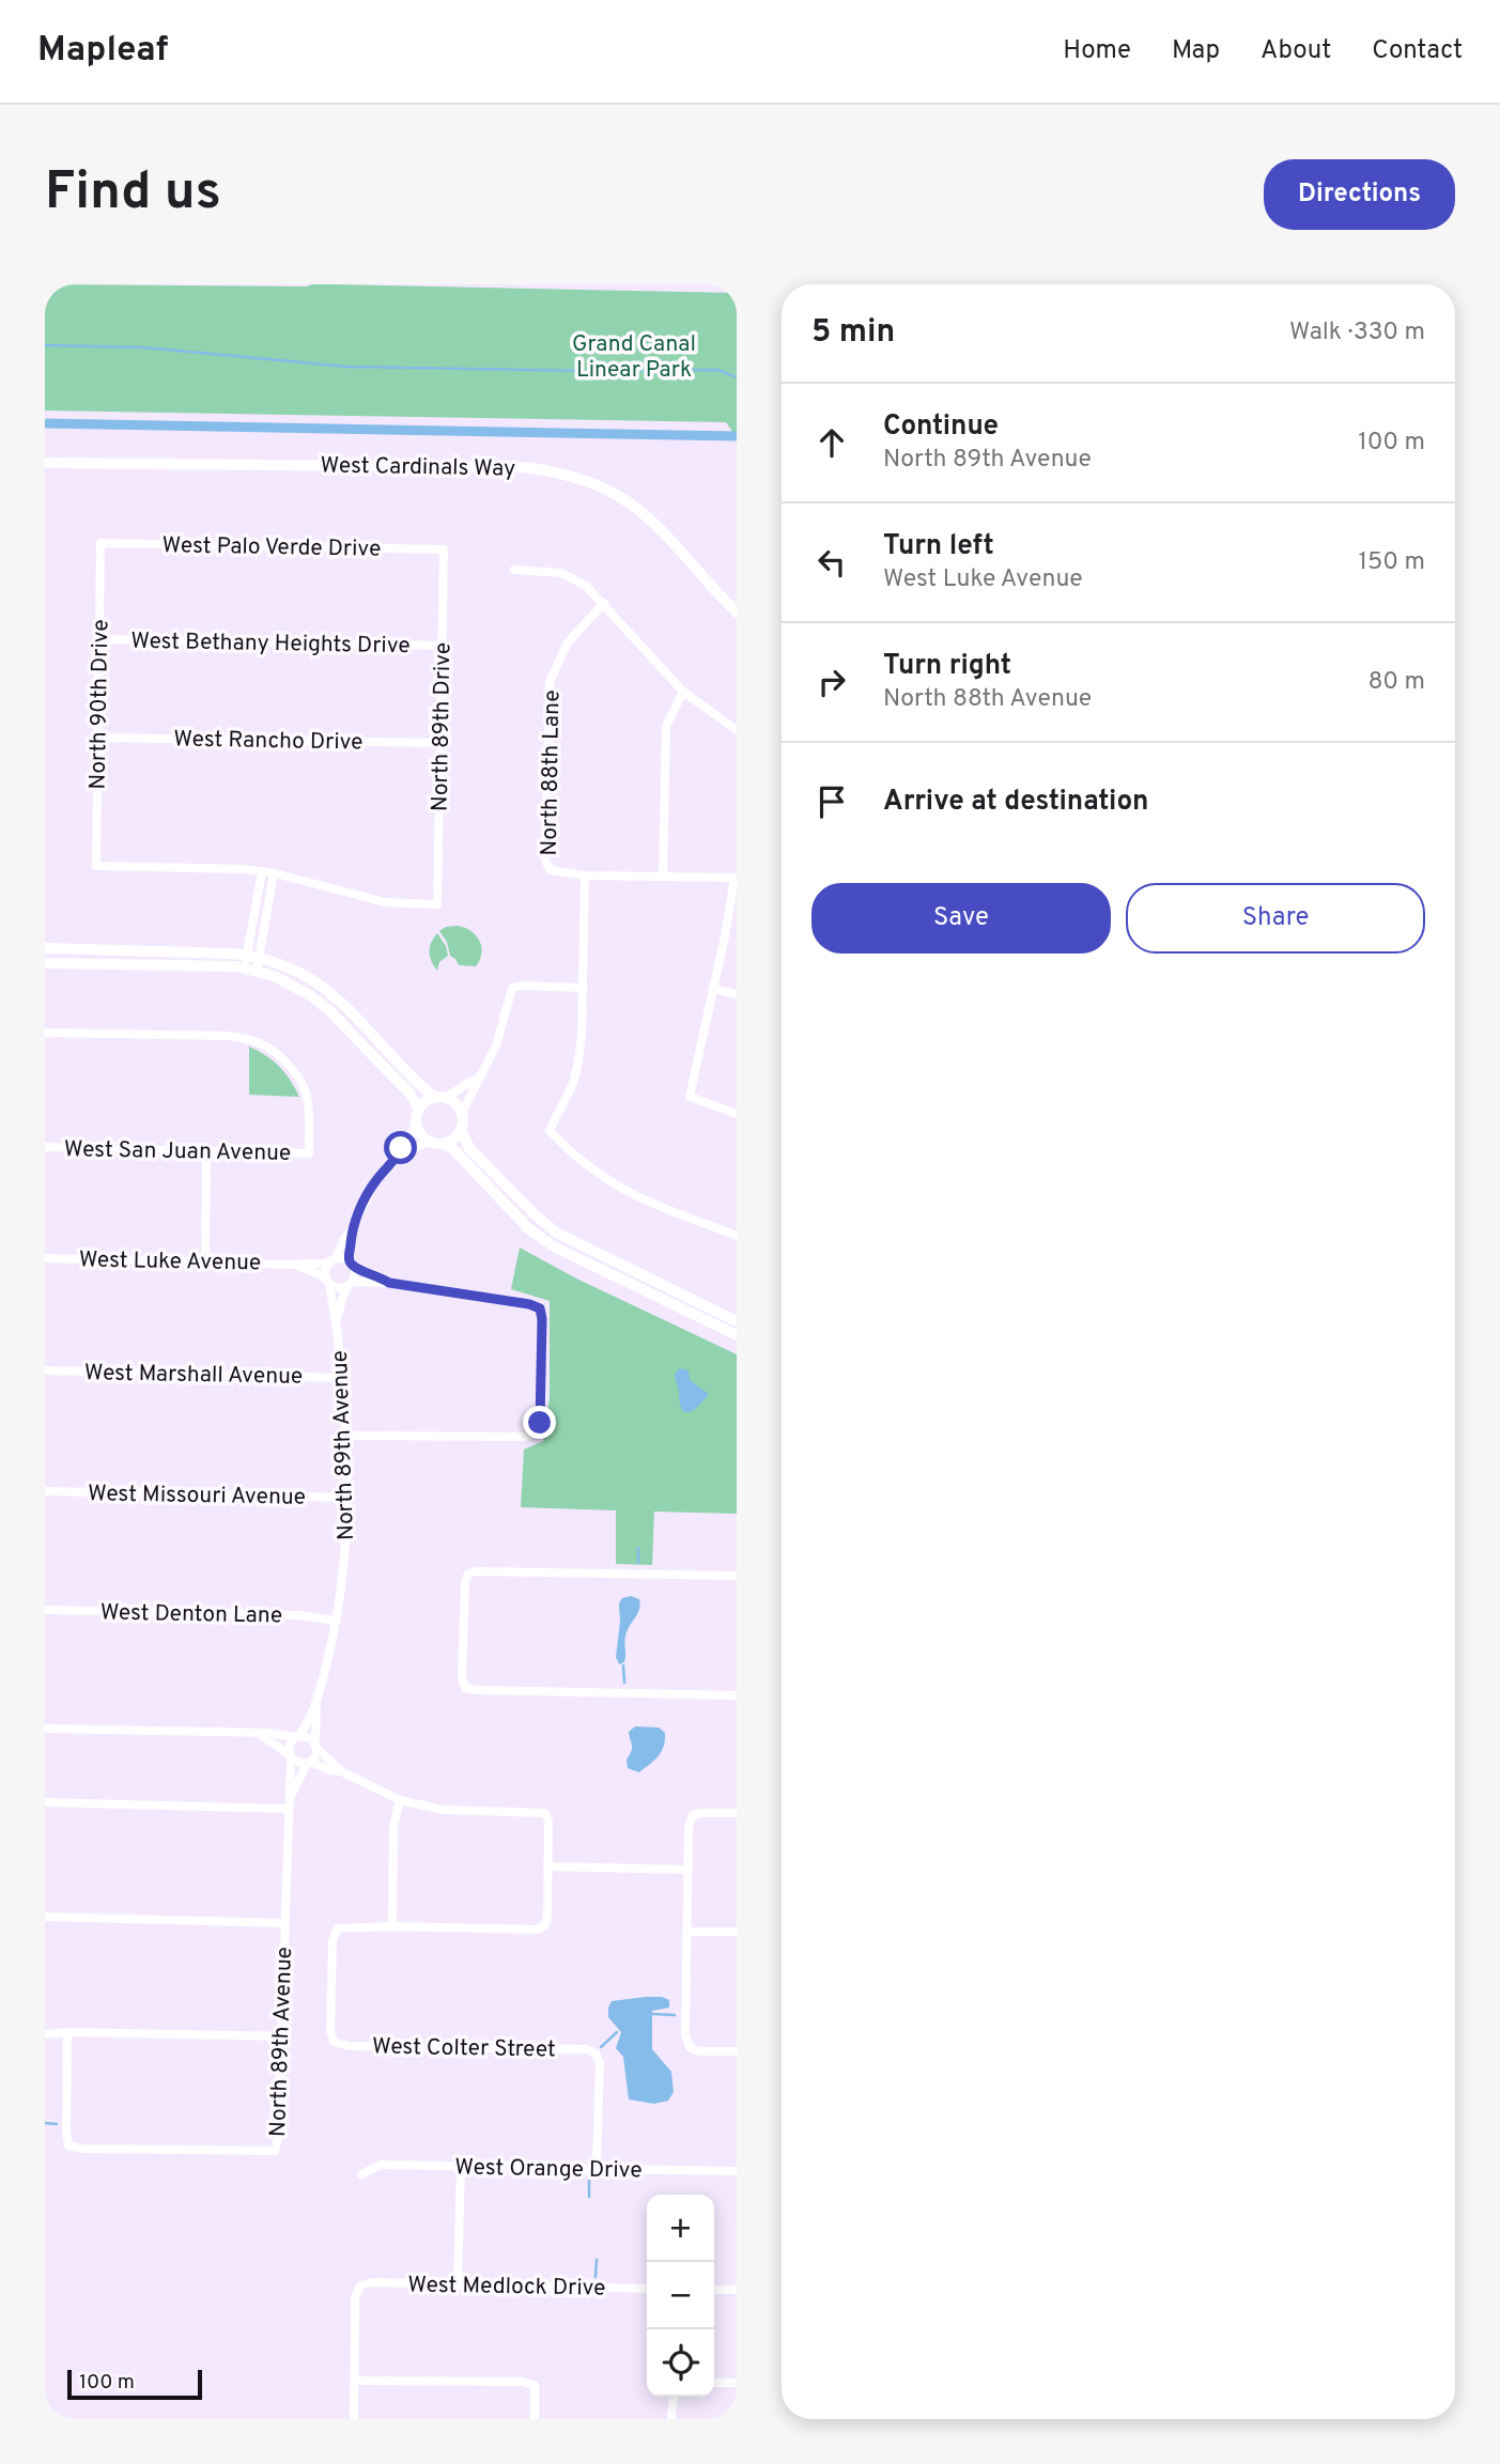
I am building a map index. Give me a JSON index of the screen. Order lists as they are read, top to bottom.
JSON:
{
  "streets": {
    "street": [
      "West Cardinals Way",
      "West Palo Verde Drive",
      "West Bethany Heights Drive",
      "North 90th Drive",
      "North 89th Drive",
      "West Rancho Drive",
      "North 88th Lane",
      "West San Juan Avenue",
      "West Luke Avenue",
      "West Marshall Avenue",
      "North 89th Avenue",
      "West Missouri Avenue",
      "West Denton Lane",
      "West Colter Street",
      "West Orange Drive",
      "West Medlock Drive"
    ]
  },
  "crossings": [
    ["West Palo Verde Drive", "North 90th Drive"],
    ["West Palo Verde Drive", "North 89th Drive"],
    ["West Bethany Heights Drive", "North 90th Drive"],
    ["West Bethany Heights Drive", "North 89th Drive"],
    ["North 90th Drive", "West Rancho Drive"],
    ["North 89th Drive", "West Rancho Drive"],
    ["West Luke Avenue", "North 89th Avenue"],
    ["West Marshall Avenue", "North 89th Avenue"],
    ["North 89th Avenue", "West Missouri Avenue"],
    ["North 89th Avenue", "West Denton Lane"],
    ["West Colter Street", "West Orange Drive"]
  ],
  "parks": ["Grand Canal Linear Park"],
  "scale_bar": "100 m",
  "page": {
    "header": "Mapleaf",
    "nav": [
      "Home",
      "Map",
      "About",
      "Contact"
    ],
    "buttons": [
      "Directions",
      ["Save", "Share"]
    ],
    "title": "Find us",
    "heading": ["5 min", "Walk · 330 m"],
    "list": [
      ["Continue", "North 89th Avenue", "100 m"],
      ["Turn left", "West Luke Avenue", "150 m"],
      ["Turn right", "North 88th Avenue", "80 m"],
      "Arrive at destination"
    ],
    "map_buttons": ["+", "−"],
    "scale": "100 m"
  }
}
